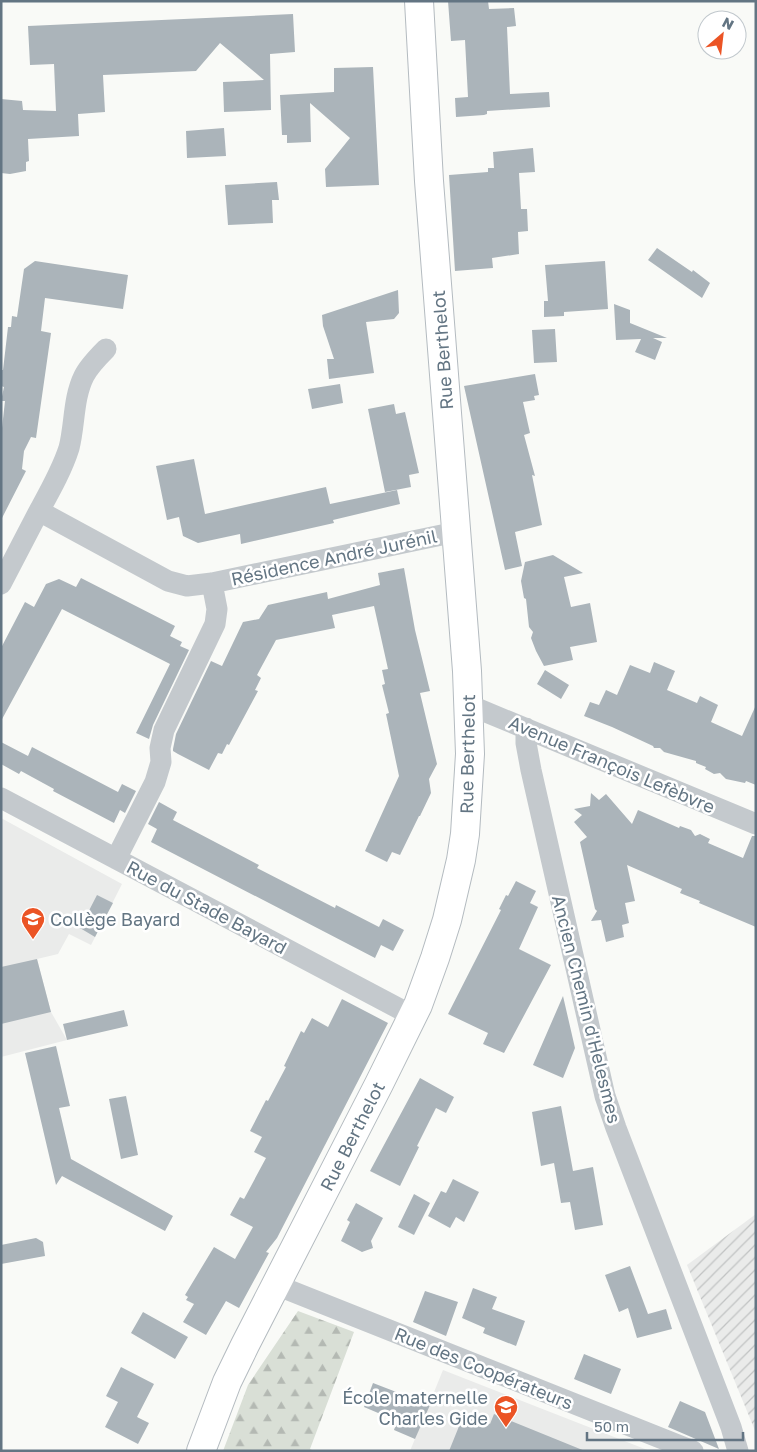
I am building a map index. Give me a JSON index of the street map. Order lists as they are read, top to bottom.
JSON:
{
  "streets": {
    "street": [
      "Rue Berthelot",
      "Résidence André Jurénil",
      "Avenue François Lefèbvre",
      "Rue du Stade Bayard",
      "Ancien Chemin d'Helesmes",
      "Rue des Coopérateurs"
    ]
  },
  "crossings": [
    ["Rue Berthelot", "Résidence André Jurénil"],
    ["Rue Berthelot", "Avenue François Lefèbvre"],
    ["Rue Berthelot", "Rue du Stade Bayard"],
    ["Rue Berthelot", "Rue des Coopérateurs"],
    ["Résidence André Jurénil", "Rue du Stade Bayard"],
    ["Avenue François Lefèbvre", "Ancien Chemin d'Helesmes"]
  ],
  "places": {
    "school or university": ["Collège Bayard", "École maternelle Charles Gide"]
  },
  "scale_bar": "50 m",
  "north": "top right"
}
